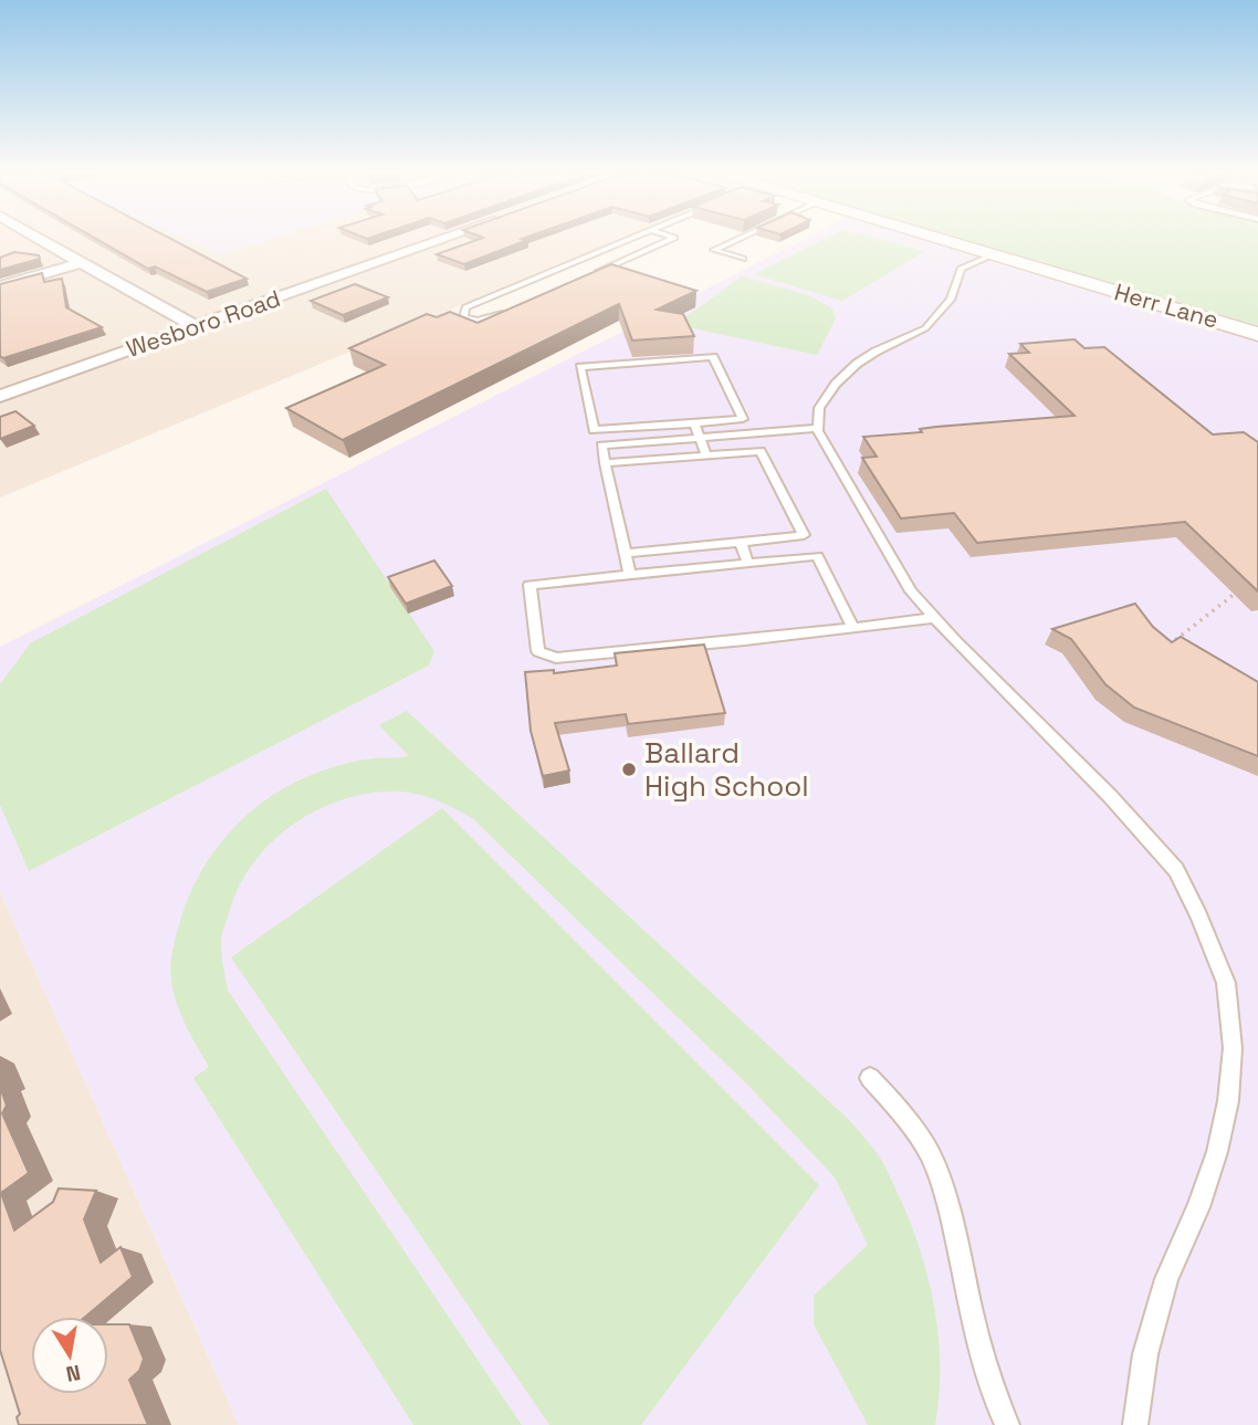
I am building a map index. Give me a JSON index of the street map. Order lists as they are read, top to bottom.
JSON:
{
  "streets": {
    "main road": ["Herr Lane"],
    "street": ["Wesboro Road"]
  },
  "places": ["Ballard High School"],
  "north": "bottom"
}
